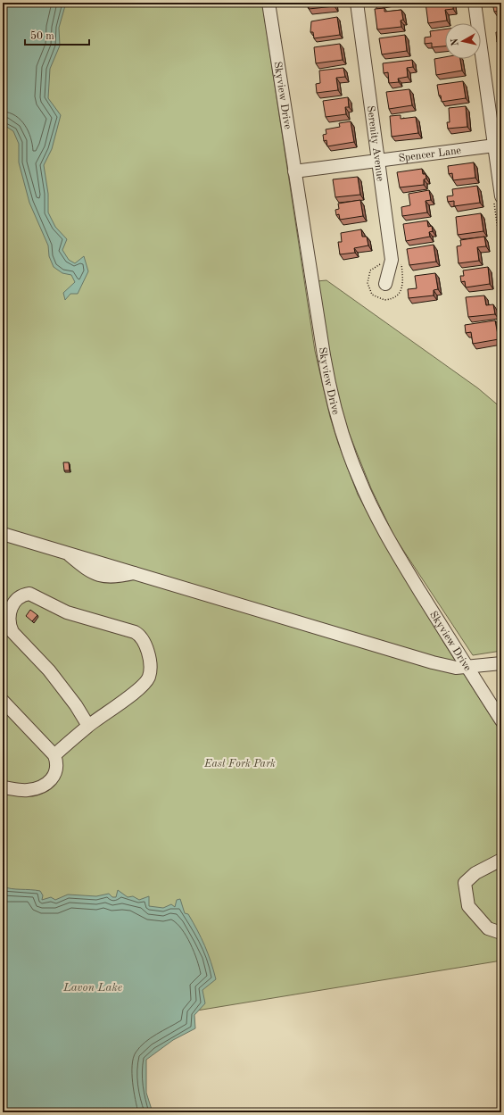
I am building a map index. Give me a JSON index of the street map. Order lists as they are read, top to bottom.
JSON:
{
  "streets": {
    "street": ["Skyview Drive", "Serenity Avenue", "Spencer Lane"]
  },
  "crossings": [
    ["Skyview Drive", "Spencer Lane"],
    ["Serenity Avenue", "Spencer Lane"]
  ],
  "water": ["Lavon Lake"],
  "parks": ["East Fork Park"],
  "scale_bar": "50 m",
  "north": "left"
}
